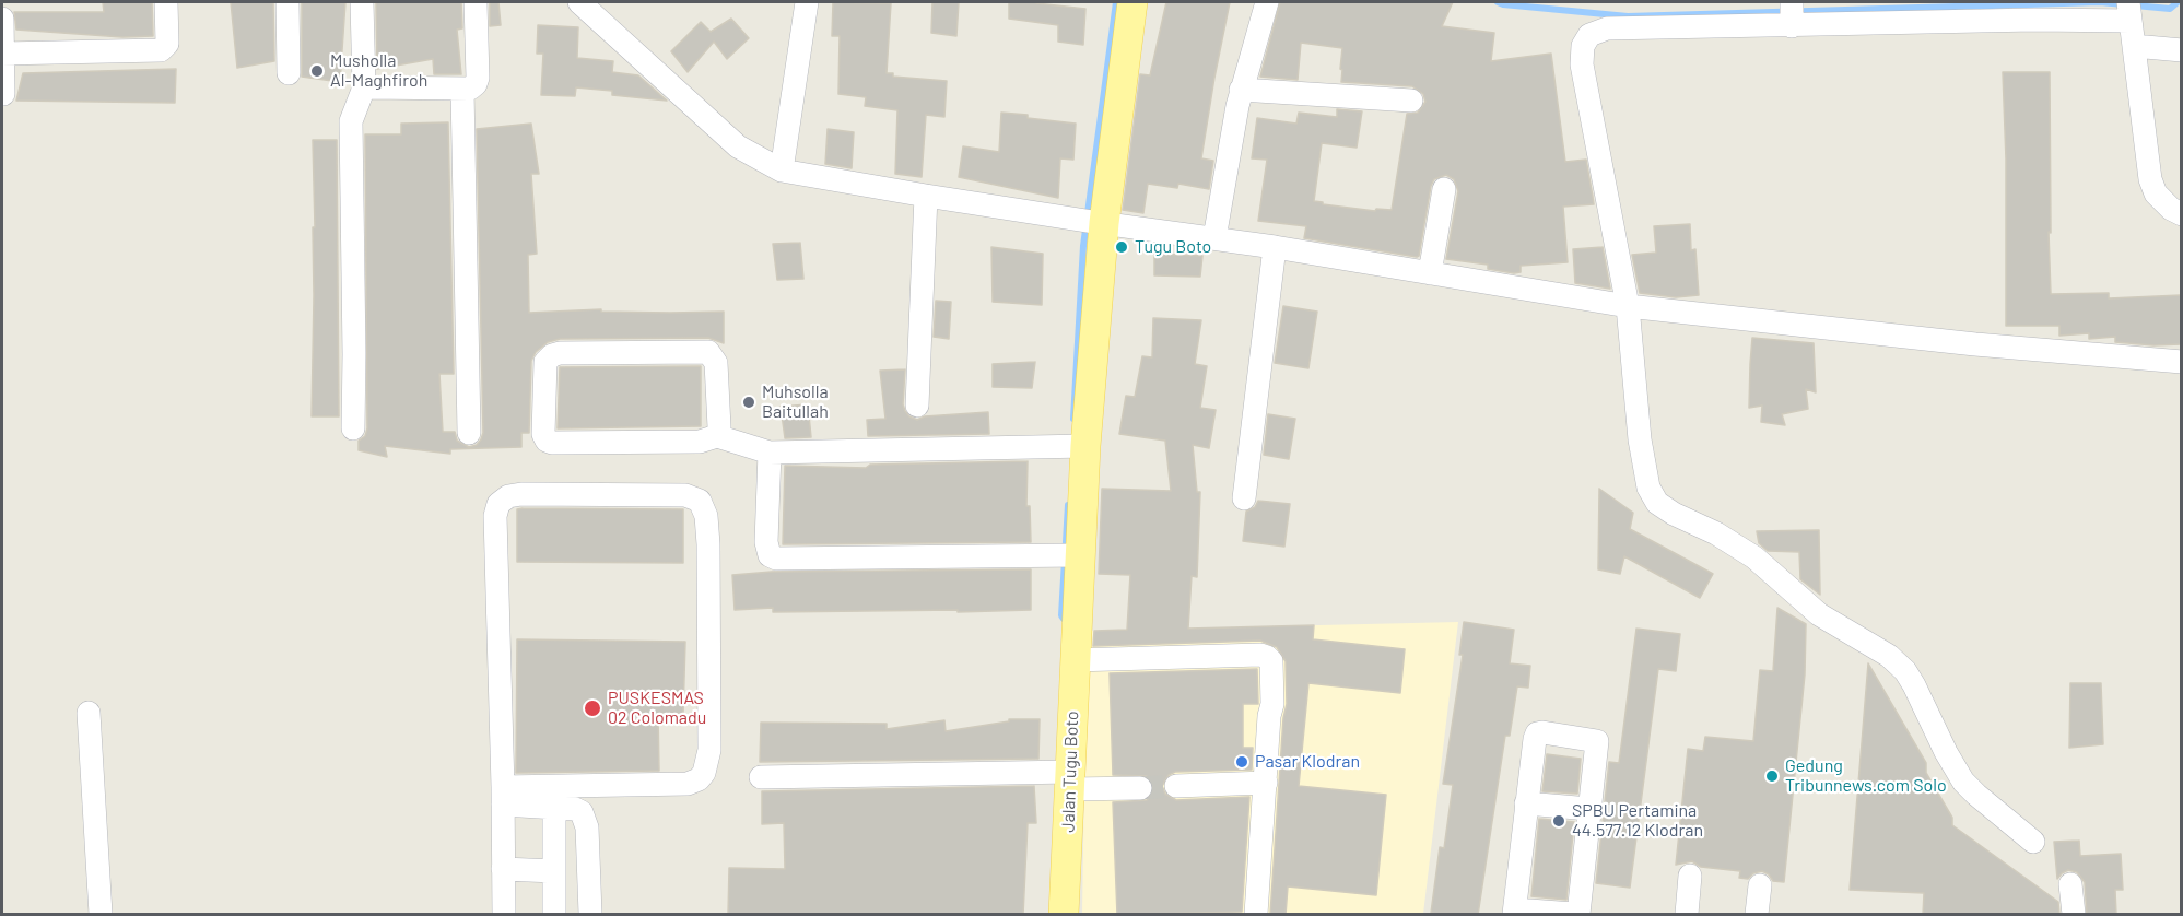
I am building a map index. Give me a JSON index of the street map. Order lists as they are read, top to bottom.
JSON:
{
  "streets": {
    "main road": ["Jalan Tugu Boto"]
  },
  "places": [
    "Musholla Al-Maghfiroh",
    "Tugu Boto",
    "Muhsolla Baitullah",
    "PUSKESMAS 02 Colomadu",
    "Pasar Klodran",
    "Gedung Tribunnews.com Solo",
    "SPBU Pertamina 44.577.12 Klodran"
  ]
}
